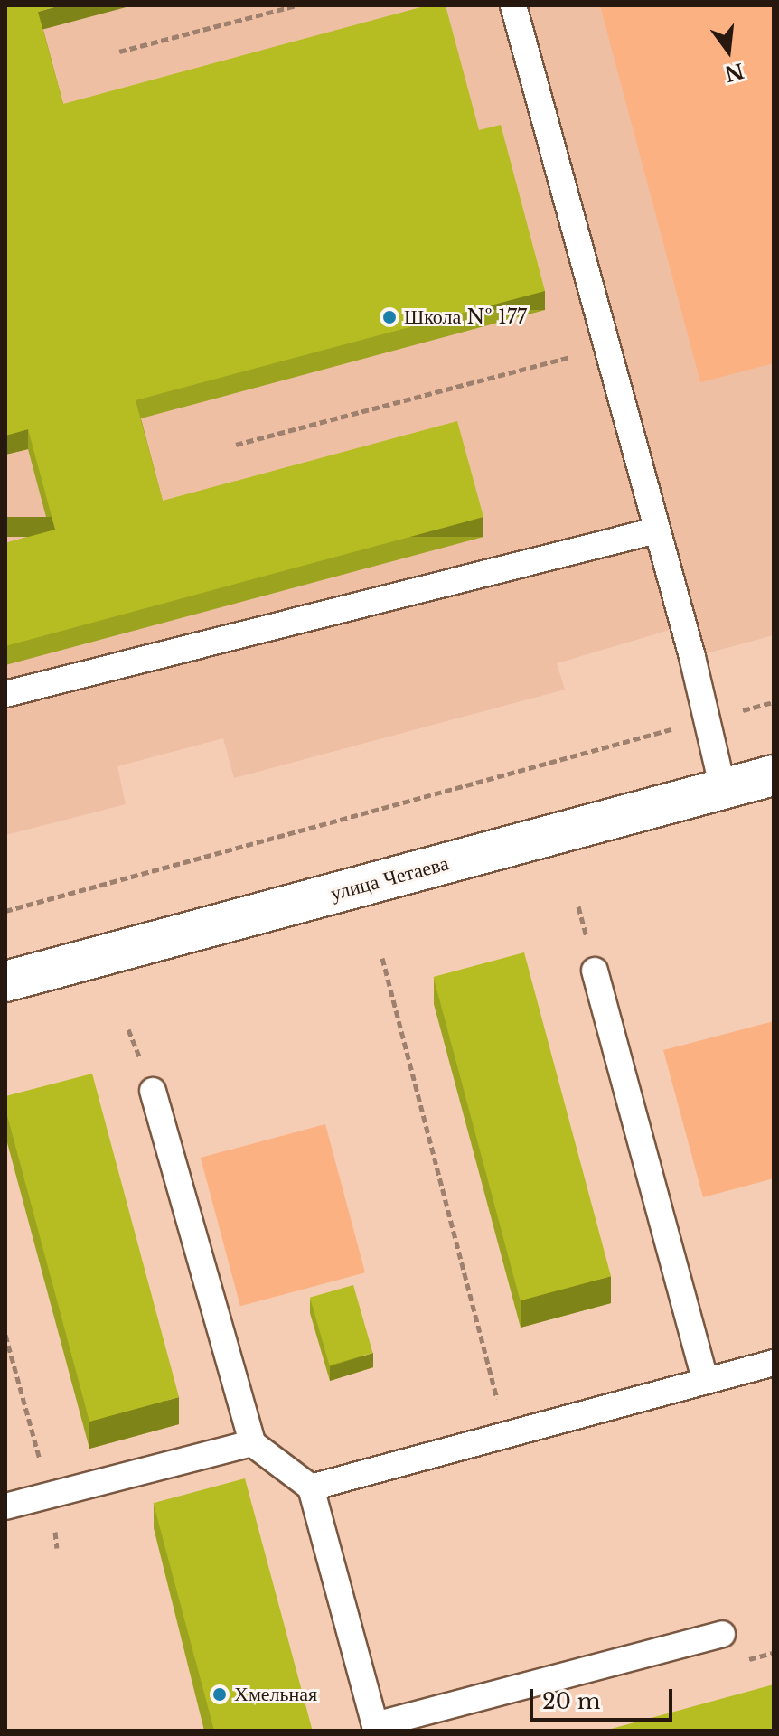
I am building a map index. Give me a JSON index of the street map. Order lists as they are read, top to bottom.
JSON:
{
  "streets": {
    "street": ["улица Четаева"]
  },
  "places": ["Школа № 177", "Хмельная"],
  "scale_bar": "20 m",
  "north": "bottom"
}
